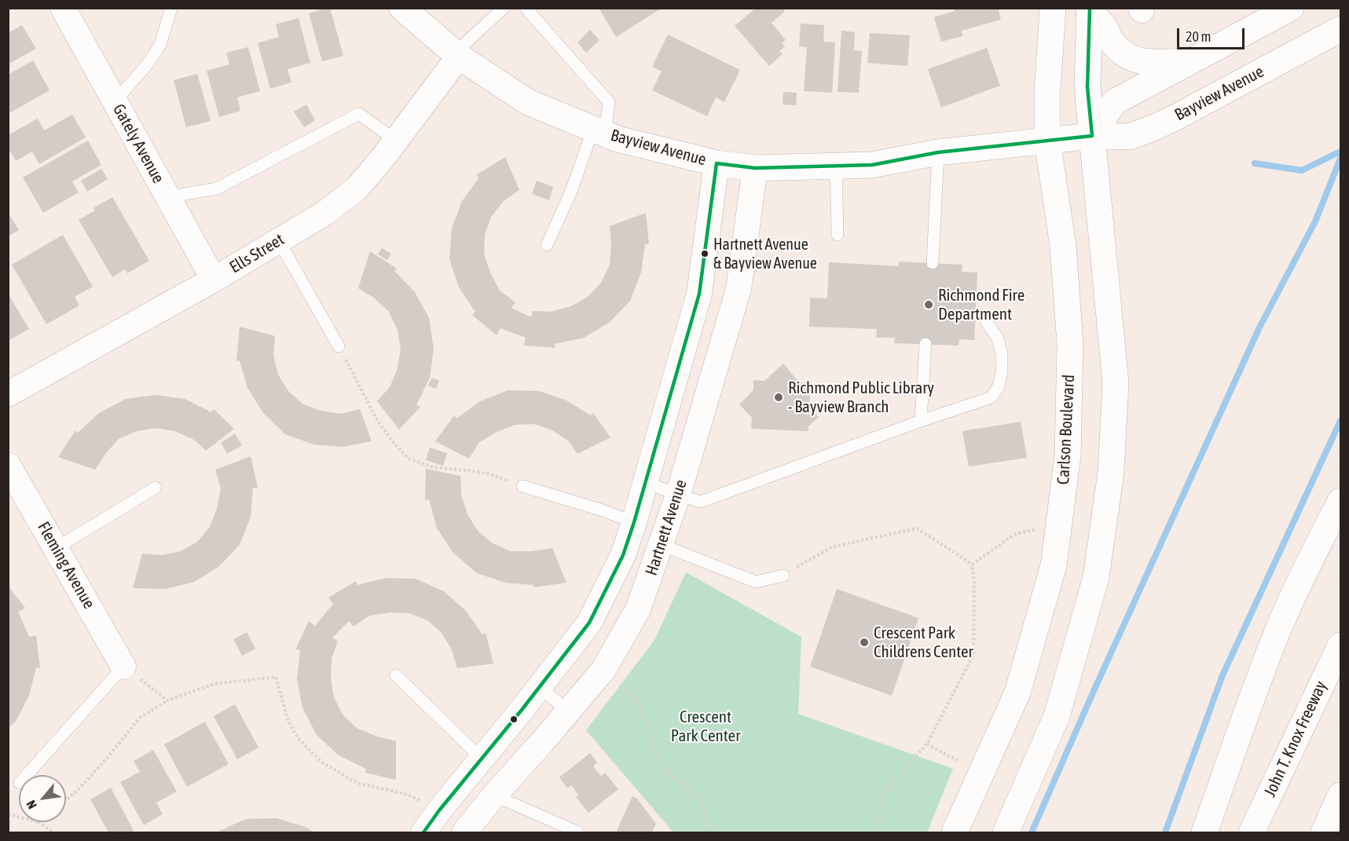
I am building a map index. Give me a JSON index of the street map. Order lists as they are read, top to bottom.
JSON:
{
  "streets": {
    "main road": ["Bayview Avenue", "Carlson Boulevard", "John T. Knox Freeway"],
    "street": [
      "Gately Avenue",
      "Ells Street",
      "Hartnett Avenue",
      "Fleming Avenue"
    ]
  },
  "crossings": [
    ["Bayview Avenue", "Ells Street"],
    ["Bayview Avenue", "Carlson Boulevard"],
    ["Bayview Avenue", "Hartnett Avenue"],
    ["Gately Avenue", "Ells Street"]
  ],
  "parks": ["Crescent Park Center"],
  "places": [
    "Hartnett Avenue & Bayview Avenue",
    "Richmond Fire Department",
    "Richmond Public Library - Bayview Branch",
    "Crescent Park Childrens Center"
  ],
  "scale_bar": "20 m",
  "north": "bottom left"
}
